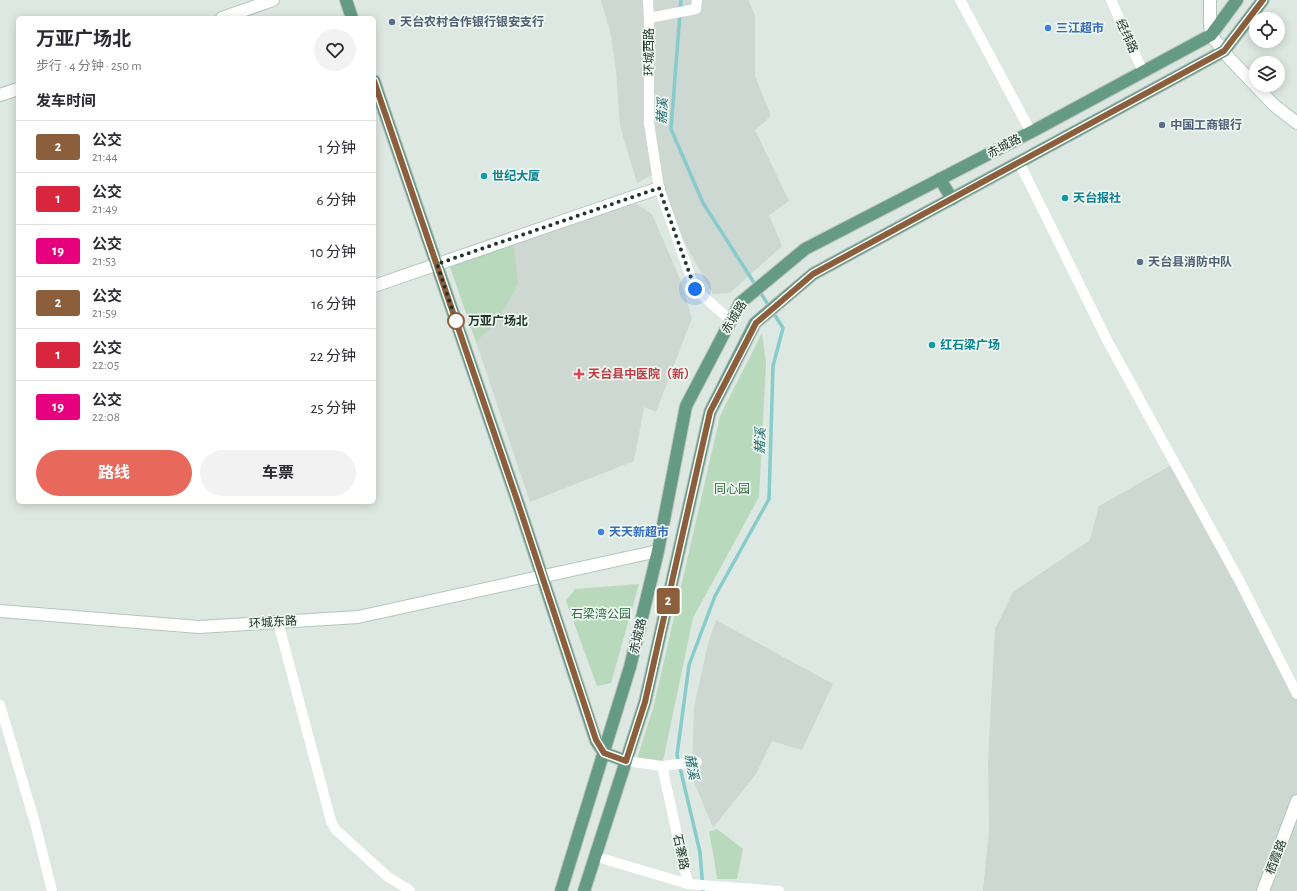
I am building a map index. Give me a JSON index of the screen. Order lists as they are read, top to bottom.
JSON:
{
  "streets": {
    "main road": ["赤城路", "环城东路", "栖霞路"],
    "street": ["经纬路", "环城西路", "石寨路"]
  },
  "crossings": [
    ["经纬路", "赤城路"],
    ["环城西路", "赤城路"],
    ["赤城路", "环城东路"]
  ],
  "water": ["赭溪"],
  "parks": ["同心园", "石梁湾公园"],
  "places": {
    "other": [
      "天台农村合作银行银安支行",
      "三江超市",
      "中国工商银行",
      "世纪大厦",
      "天台报社",
      "天台县消防中队",
      "万亚广场北",
      "红石梁广场",
      "天天新超市"
    ],
    "health": ["天台县中医院（新）"]
  },
  "lines": ["bus line 2"],
  "page": {
    "on_map": "2",
    "heading": [
      ["万亚广场北", "步行 · 4 分钟 · 250 m"],
      "发车时间"
    ],
    "list": [
      {
        "mark": "2",
        "name": "公交",
        "note": "21:44",
        "value": "1 分钟"
      },
      {
        "mark": "1",
        "name": "公交",
        "note": "21:49",
        "value": "6 分钟"
      },
      {
        "mark": "19",
        "name": "公交",
        "note": "21:53",
        "value": "10 分钟"
      },
      {
        "mark": "2",
        "name": "公交",
        "note": "21:59",
        "value": "16 分钟"
      },
      {
        "mark": "1",
        "name": "公交",
        "note": "22:05",
        "value": "22 分钟"
      },
      {
        "mark": "19",
        "name": "公交",
        "note": "22:08",
        "value": "25 分钟"
      }
    ],
    "buttons": ["路线", "车票"]
  }
}
